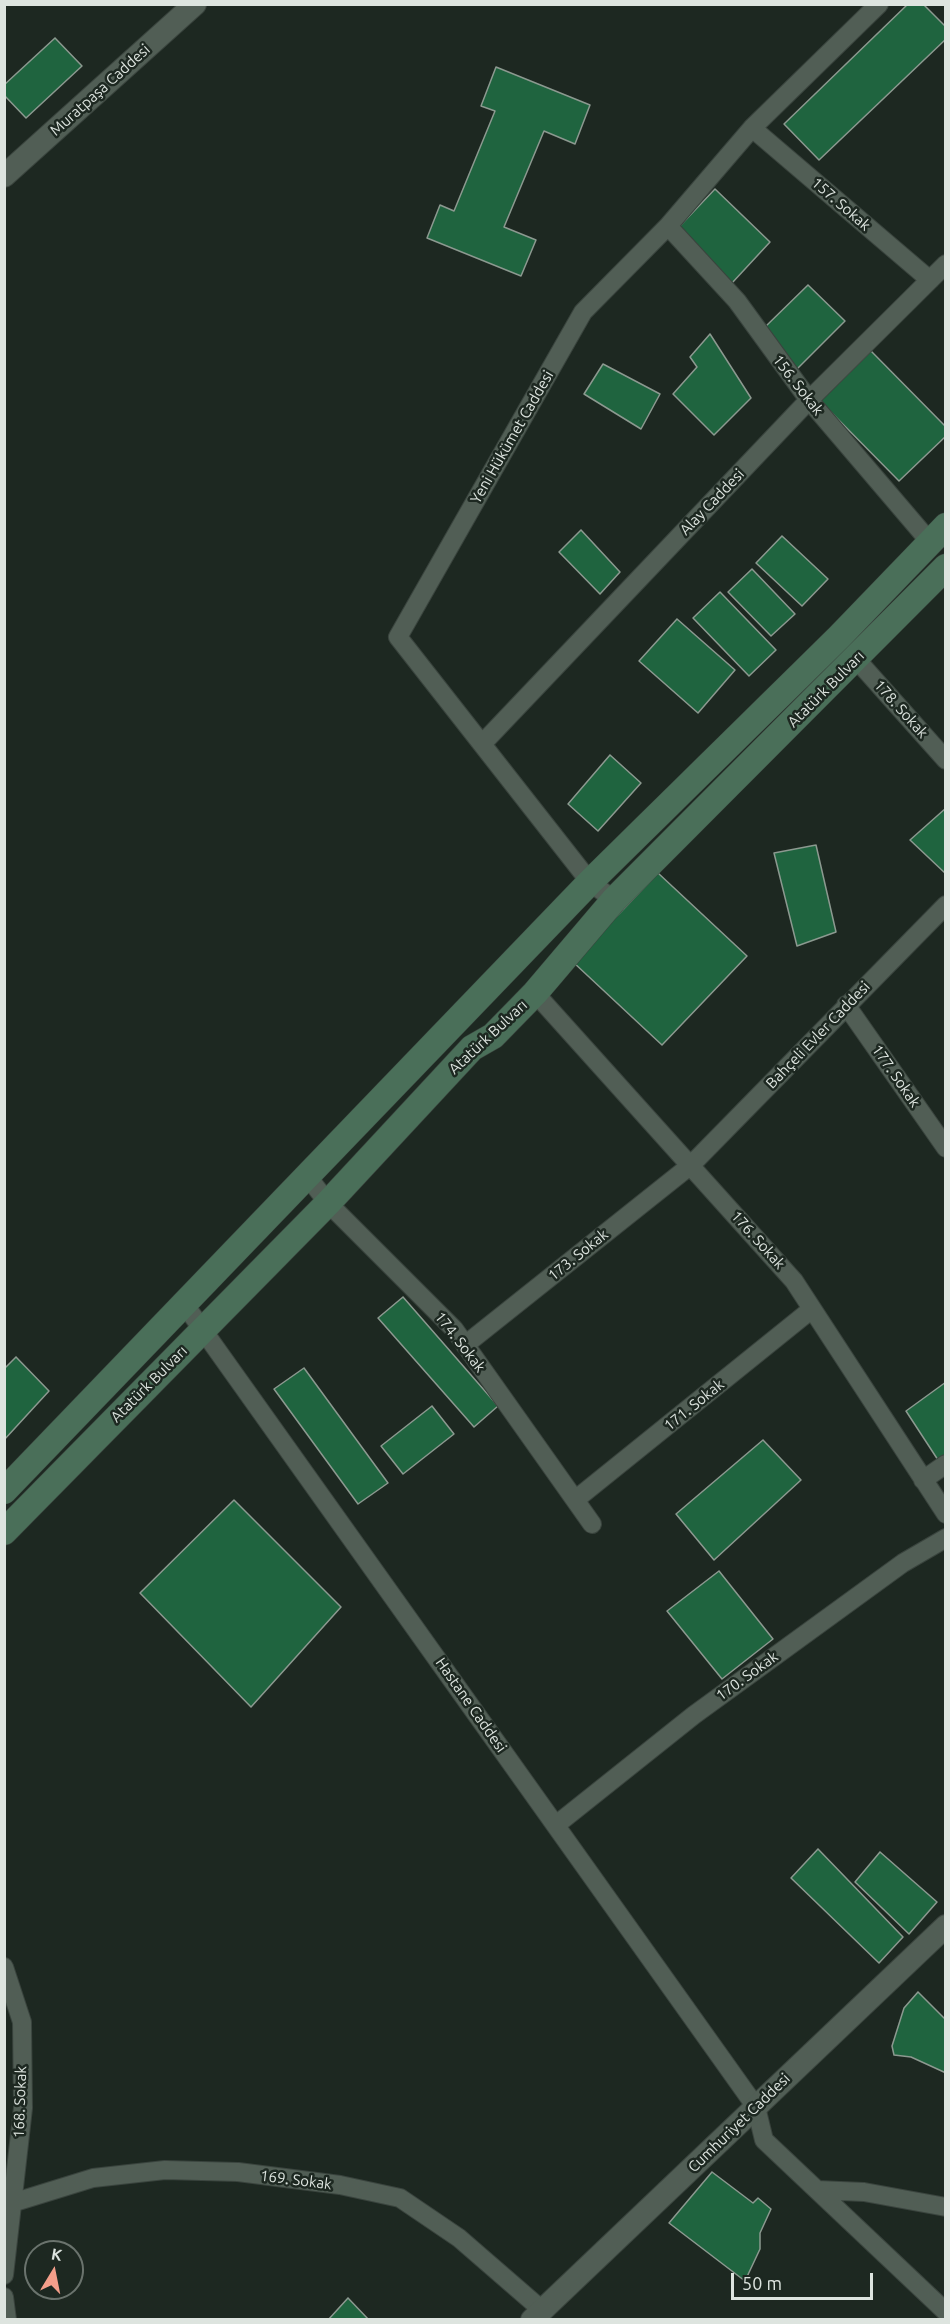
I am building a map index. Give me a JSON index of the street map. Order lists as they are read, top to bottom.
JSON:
{
  "streets": {
    "main road": ["Atatürk Bulvarı"],
    "street": [
      "Muratpaşa Caddesi",
      "157. Sokak",
      "156. Sokak",
      "Yeni Hükümet Caddesi",
      "Alay Caddesi",
      "178. Sokak",
      "Bahçeli Evler Caddesi",
      "177. Sokak",
      "176. Sokak",
      "173. Sokak",
      "174. Sokak",
      "171. Sokak",
      "170. Sokak",
      "Hastane Caddesi",
      "168. Sokak",
      "Cumhuriyet Caddesi",
      "169. Sokak"
    ]
  },
  "crossings": [
    ["157. Sokak", "Yeni Hükümet Caddesi"],
    ["157. Sokak", "Alay Caddesi"],
    ["156. Sokak", "Yeni Hükümet Caddesi"],
    ["156. Sokak", "Alay Caddesi"],
    ["156. Sokak", "Atatürk Bulvarı"],
    ["Yeni Hükümet Caddesi", "Alay Caddesi"],
    ["Yeni Hükümet Caddesi", "Atatürk Bulvarı"],
    ["Atatürk Bulvarı", "178. Sokak"],
    ["Atatürk Bulvarı", "176. Sokak"],
    ["Atatürk Bulvarı", "174. Sokak"],
    ["Atatürk Bulvarı", "Hastane Caddesi"],
    ["Bahçeli Evler Caddesi", "177. Sokak"],
    ["Bahçeli Evler Caddesi", "176. Sokak"],
    ["Bahçeli Evler Caddesi", "173. Sokak"],
    ["176. Sokak", "173. Sokak"],
    ["176. Sokak", "171. Sokak"],
    ["173. Sokak", "174. Sokak"],
    ["174. Sokak", "171. Sokak"],
    ["170. Sokak", "Hastane Caddesi"],
    ["Hastane Caddesi", "Cumhuriyet Caddesi"],
    ["168. Sokak", "169. Sokak"],
    ["Cumhuriyet Caddesi", "169. Sokak"]
  ],
  "scale_bar": "50 m",
  "north": "top"
}
